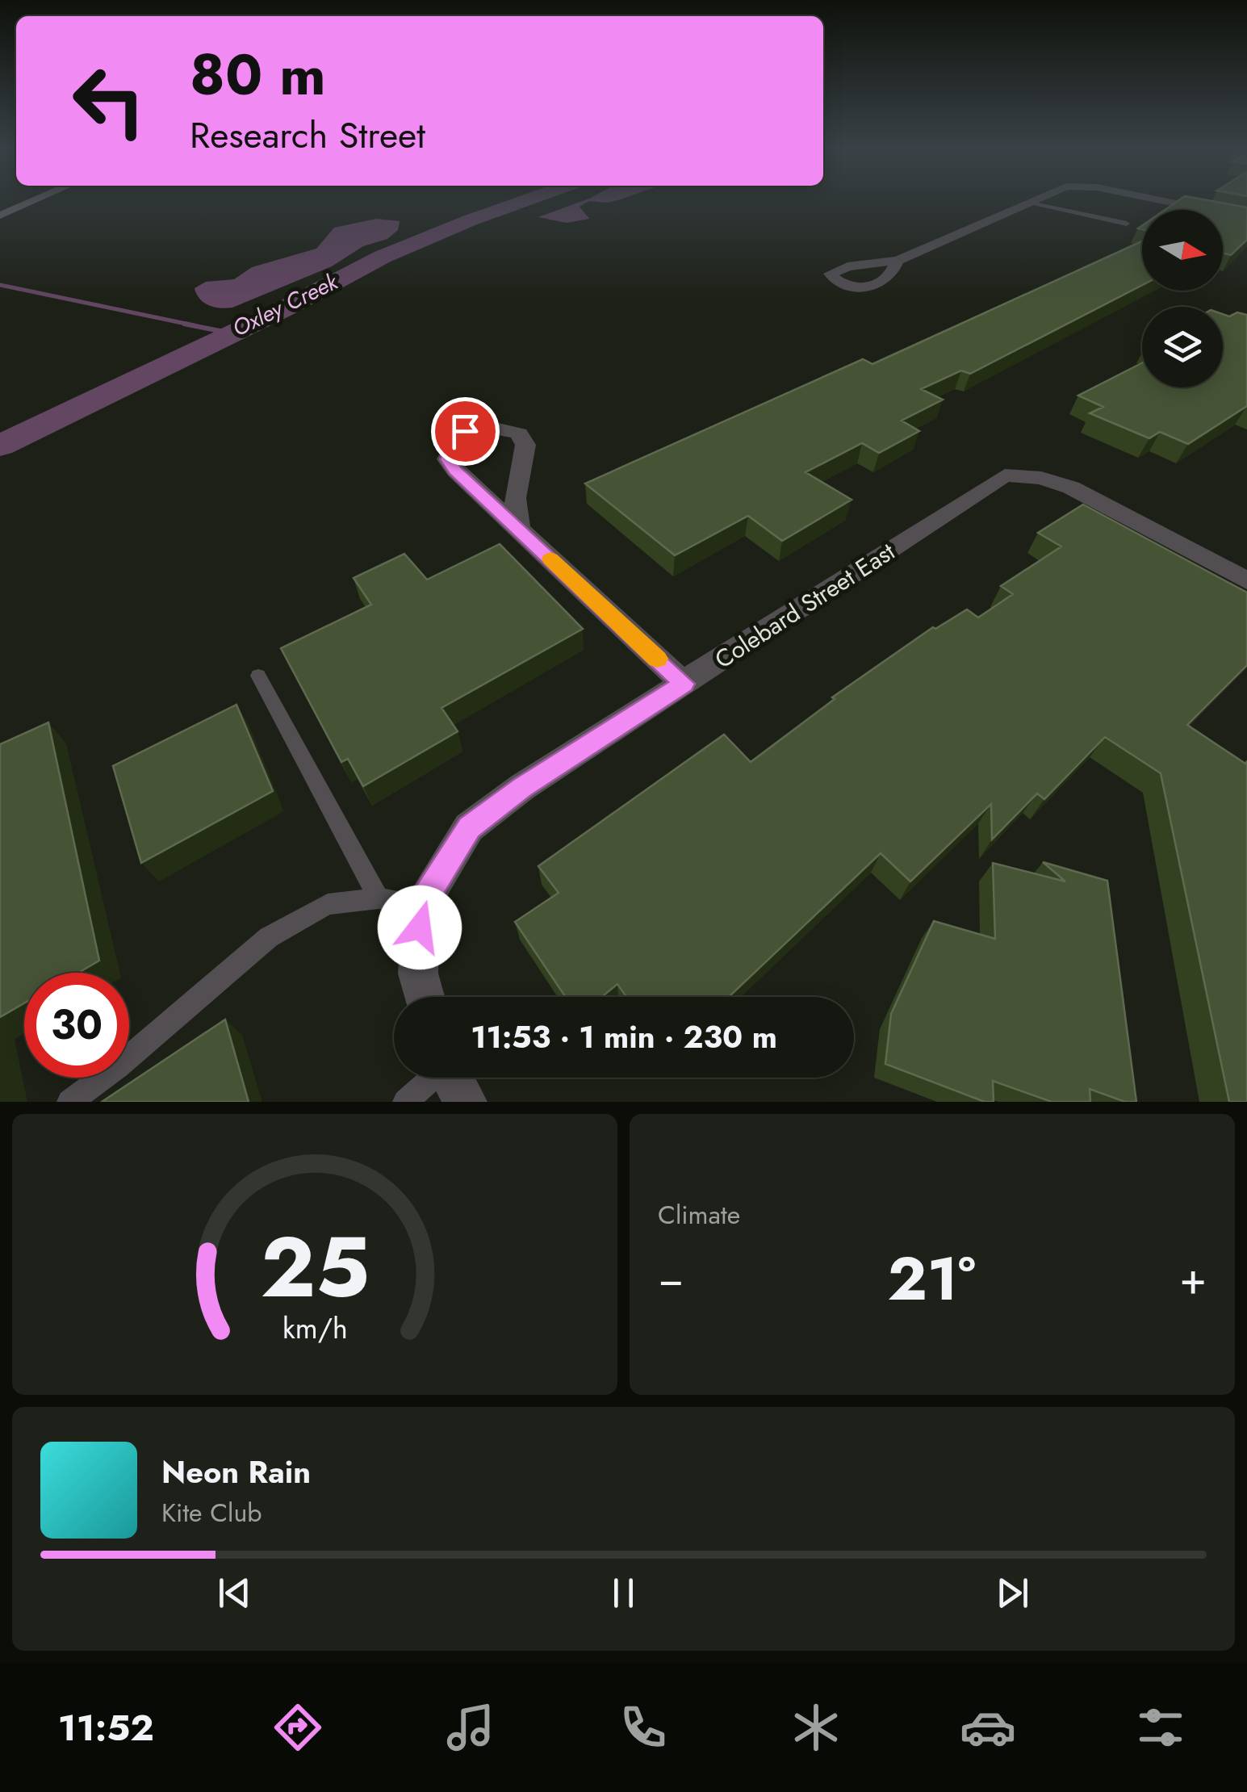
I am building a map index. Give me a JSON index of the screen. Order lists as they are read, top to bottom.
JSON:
{
  "streets": {
    "street": ["Colebard Street East"]
  },
  "water": ["Oxley Creek"],
  "north": "right",
  "page": {
    "turn": ["80 m", "Research Street"],
    "limit": "30",
    "trip": "11:53 · 1 min · 230 m",
    "tile": "Climate",
    "heat": ["−", "21°", "+"],
    "song": ["Neon Rain", "Kite Club"],
    "tabs": "11:52",
    "gauge": ["25", "km/h"]
  }
}
